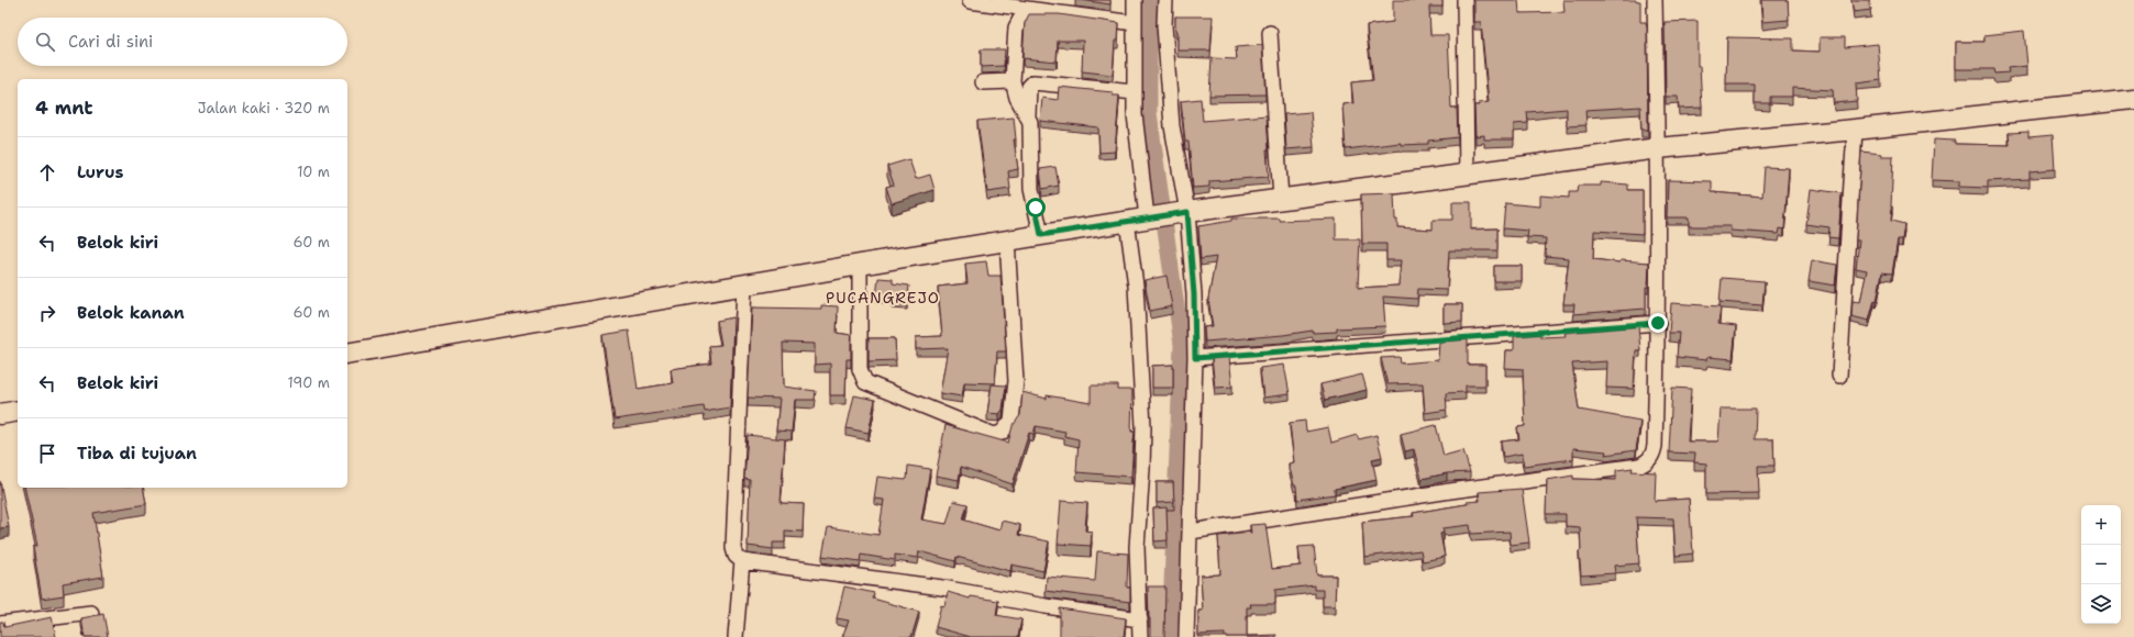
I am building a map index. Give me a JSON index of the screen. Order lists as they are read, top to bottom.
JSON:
{
  "districts": ["PUCANGREJO"],
  "page": {
    "search": "Cari di sini",
    "heading": ["4 mnt", "Jalan kaki · 320 m"],
    "list": [
      ["Lurus", "10 m"],
      ["Belok kiri", "60 m"],
      ["Belok kanan", "60 m"],
      ["Belok kiri", "190 m"],
      "Tiba di tujuan"
    ],
    "map_buttons": ["+", "−"]
  }
}
